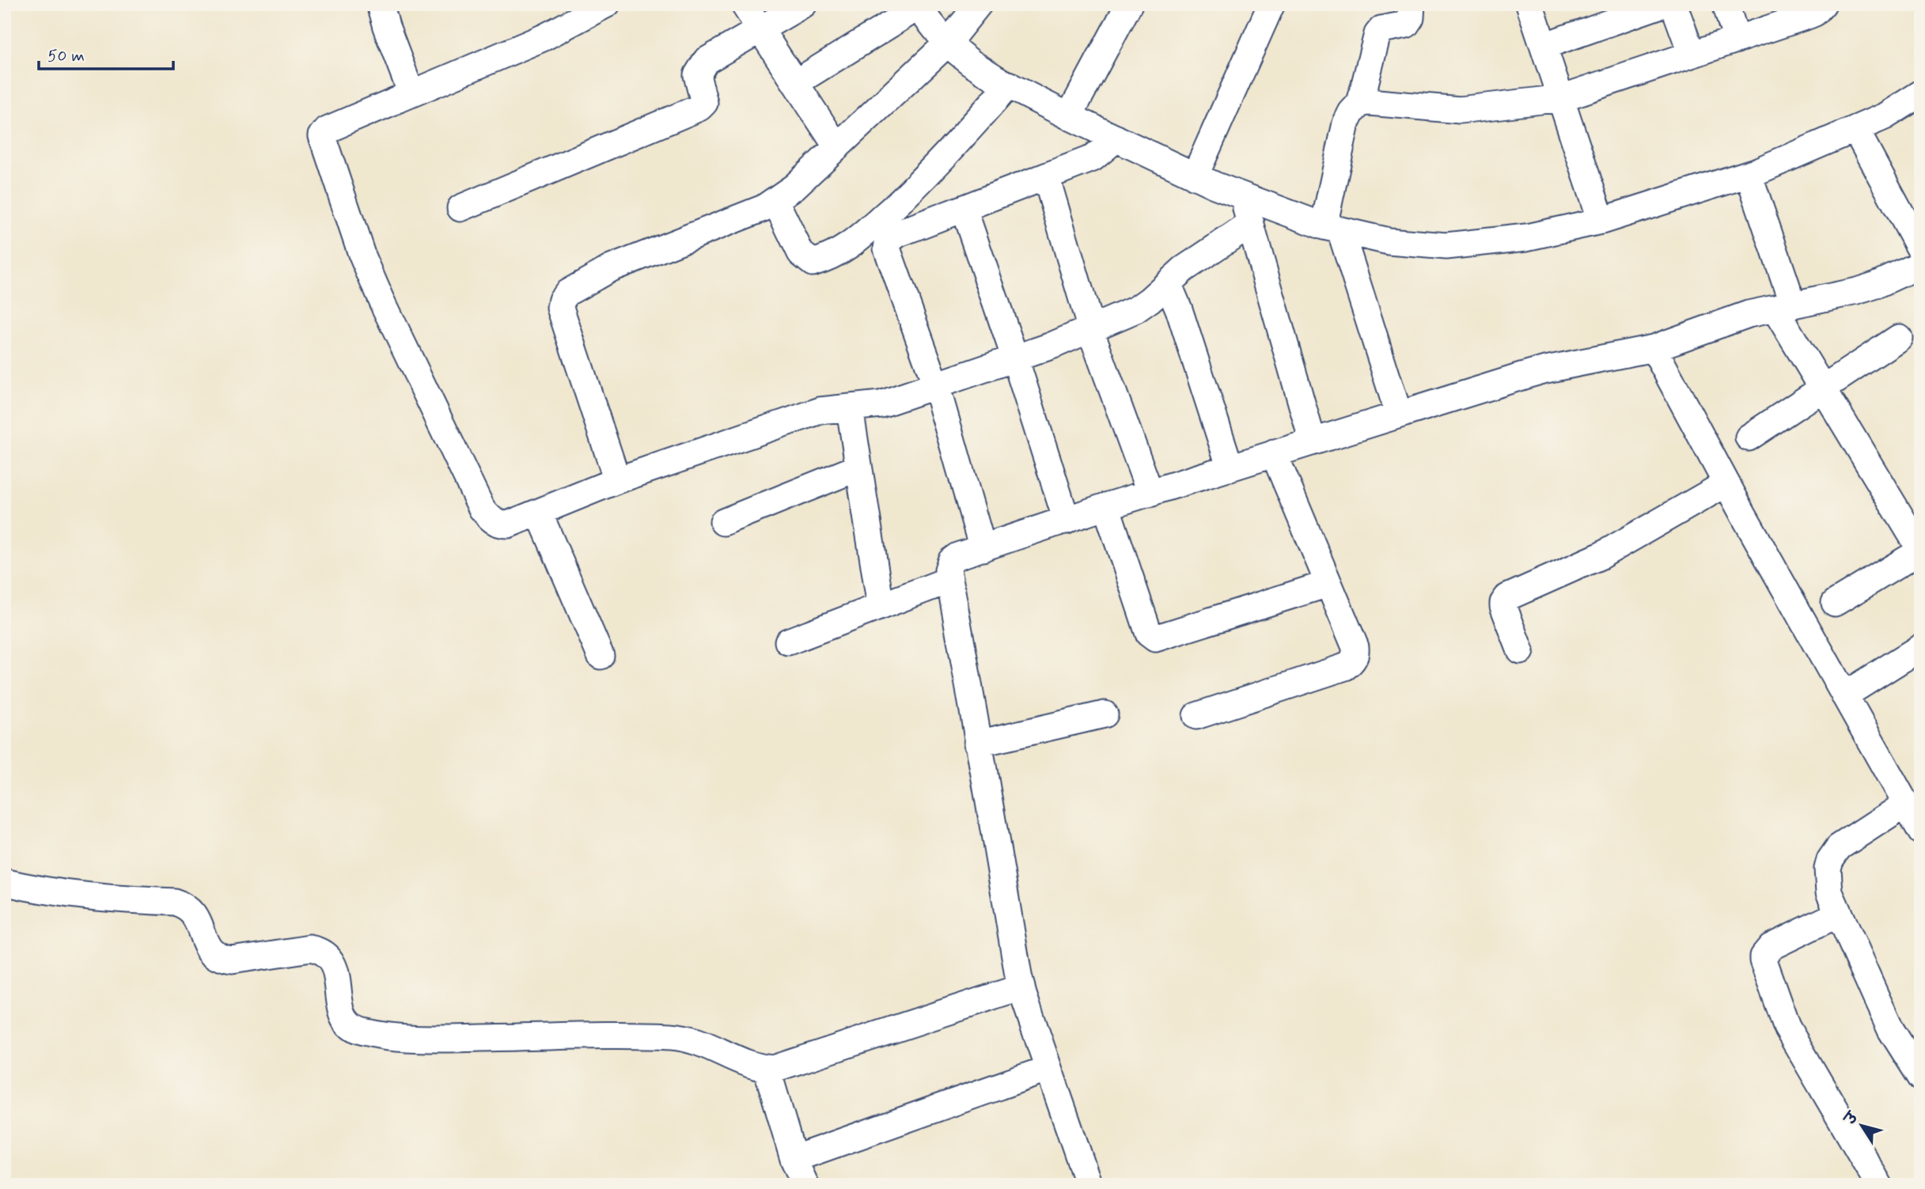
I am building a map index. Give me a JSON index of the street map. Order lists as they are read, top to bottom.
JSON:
{
  "scale_bar": "50 m",
  "north": "top left"
}
